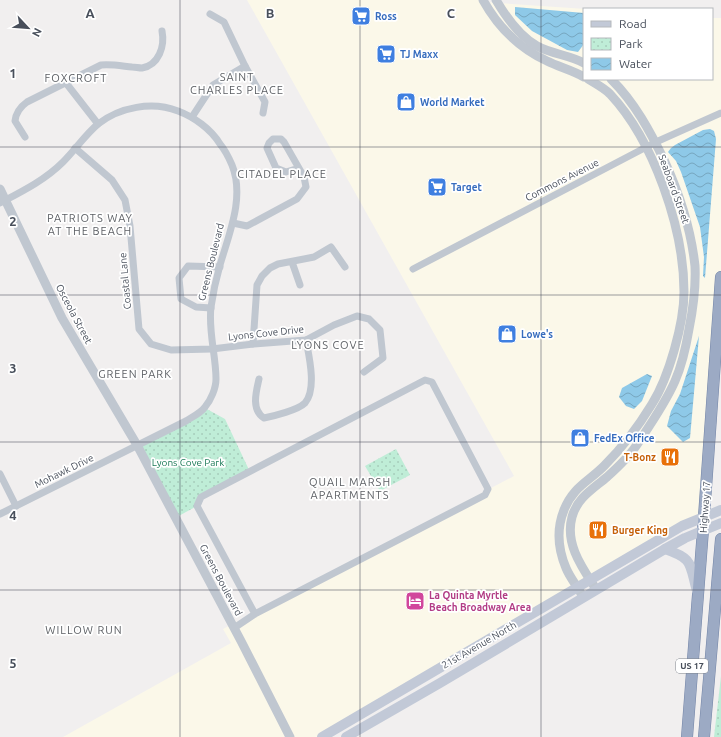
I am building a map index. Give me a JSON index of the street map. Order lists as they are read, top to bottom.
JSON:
{
  "streets": {
    "highway": ["Highway 17", "US 17"],
    "main road": ["21st Avenue North"],
    "street": [
      "Commons Avenue",
      "Seaboard Street",
      "Greens Boulevard",
      "Coastal Lane",
      "Osceola Street",
      "Lyons Cove Drive",
      "Mohawk Drive"
    ]
  },
  "crossings": [
    ["Commons Avenue", "Seaboard Street"],
    ["Seaboard Street", "21st Avenue North"],
    ["Greens Boulevard", "Coastal Lane"],
    ["Greens Boulevard", "Osceola Street"],
    ["Greens Boulevard", "Lyons Cove Drive"],
    ["Greens Boulevard", "Mohawk Drive"],
    ["Coastal Lane", "Lyons Cove Drive"],
    ["Osceola Street", "Mohawk Drive"],
    ["Highway 17", "21st Avenue North"]
  ],
  "districts": [
    "SAINT CHARLES PLACE",
    "FOXCROFT",
    "CITADEL PLACE",
    "PATRIOTS WAY AT THE BEACH",
    "LYONS COVE",
    "GREEN PARK",
    "QUAIL MARSH APARTMENTS",
    "WILLOW RUN"
  ],
  "parks": ["Lyons Cove Park"],
  "places": {
    "supermarket": ["Ross", "TJ Maxx", "Target"],
    "shop": ["World Market", "Lowe's", "FedEx Office"],
    "restaurant": ["T-Bonz", "Burger King"],
    "hotel": ["La Quinta Myrtle Beach Broadway Area"]
  },
  "legend": ["Road", "Park", "Water"],
  "north": "bottom right",
  "grid": {
    "columns": ["A", "B", "C"],
    "rows": [
      "1",
      "2",
      "3",
      "4",
      "5"
    ]
  }
}
